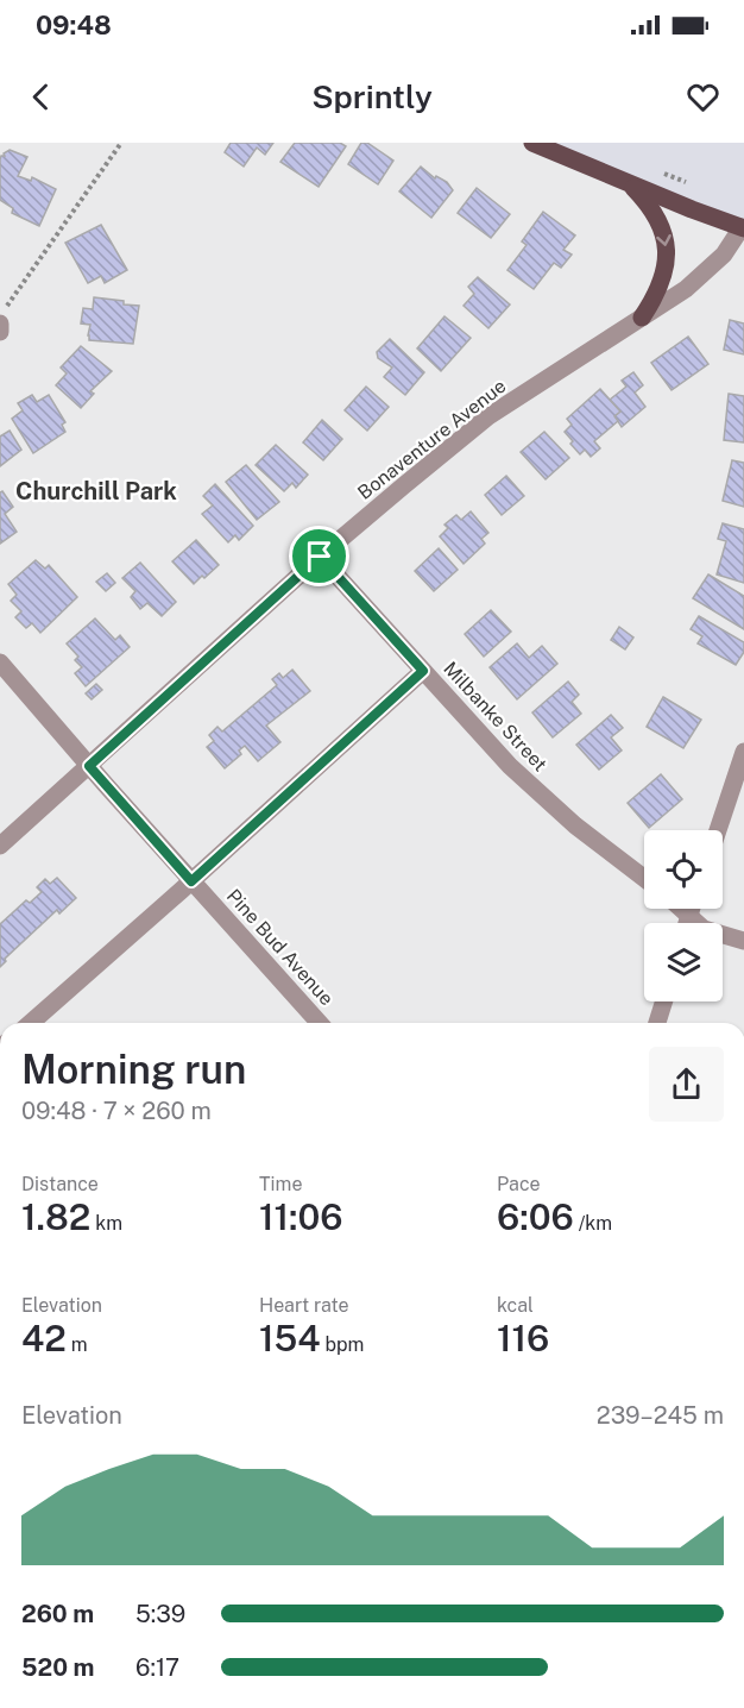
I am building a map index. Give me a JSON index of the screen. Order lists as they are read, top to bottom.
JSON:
{
  "streets": {
    "street": ["Bonaventure Avenue", "Milbanke Street", "Pine Bud Avenue"]
  },
  "crossings": [
    ["Bonaventure Avenue", "Milbanke Street"],
    ["Bonaventure Avenue", "Pine Bud Avenue"]
  ],
  "districts": ["Churchill Park"],
  "page": {
    "status": "09:48",
    "header": "Sprintly",
    "heading": ["Morning run", "09:48 · 7 × 260 m"],
    "stats": [
      ["Distance", "1.82 km"],
      ["Time", "11:06"],
      ["Pace", "6:06 /km"],
      ["Elevation", "42 m"],
      ["Heart rate", "154 bpm"],
      ["kcal", "116"]
    ],
    "chart": ["Elevation", "239–245 m"],
    "list": [
      {
        "name": "260 m",
        "note": "5:39"
      },
      {
        "name": "520 m",
        "note": "6:17"
      }
    ]
  }
}
